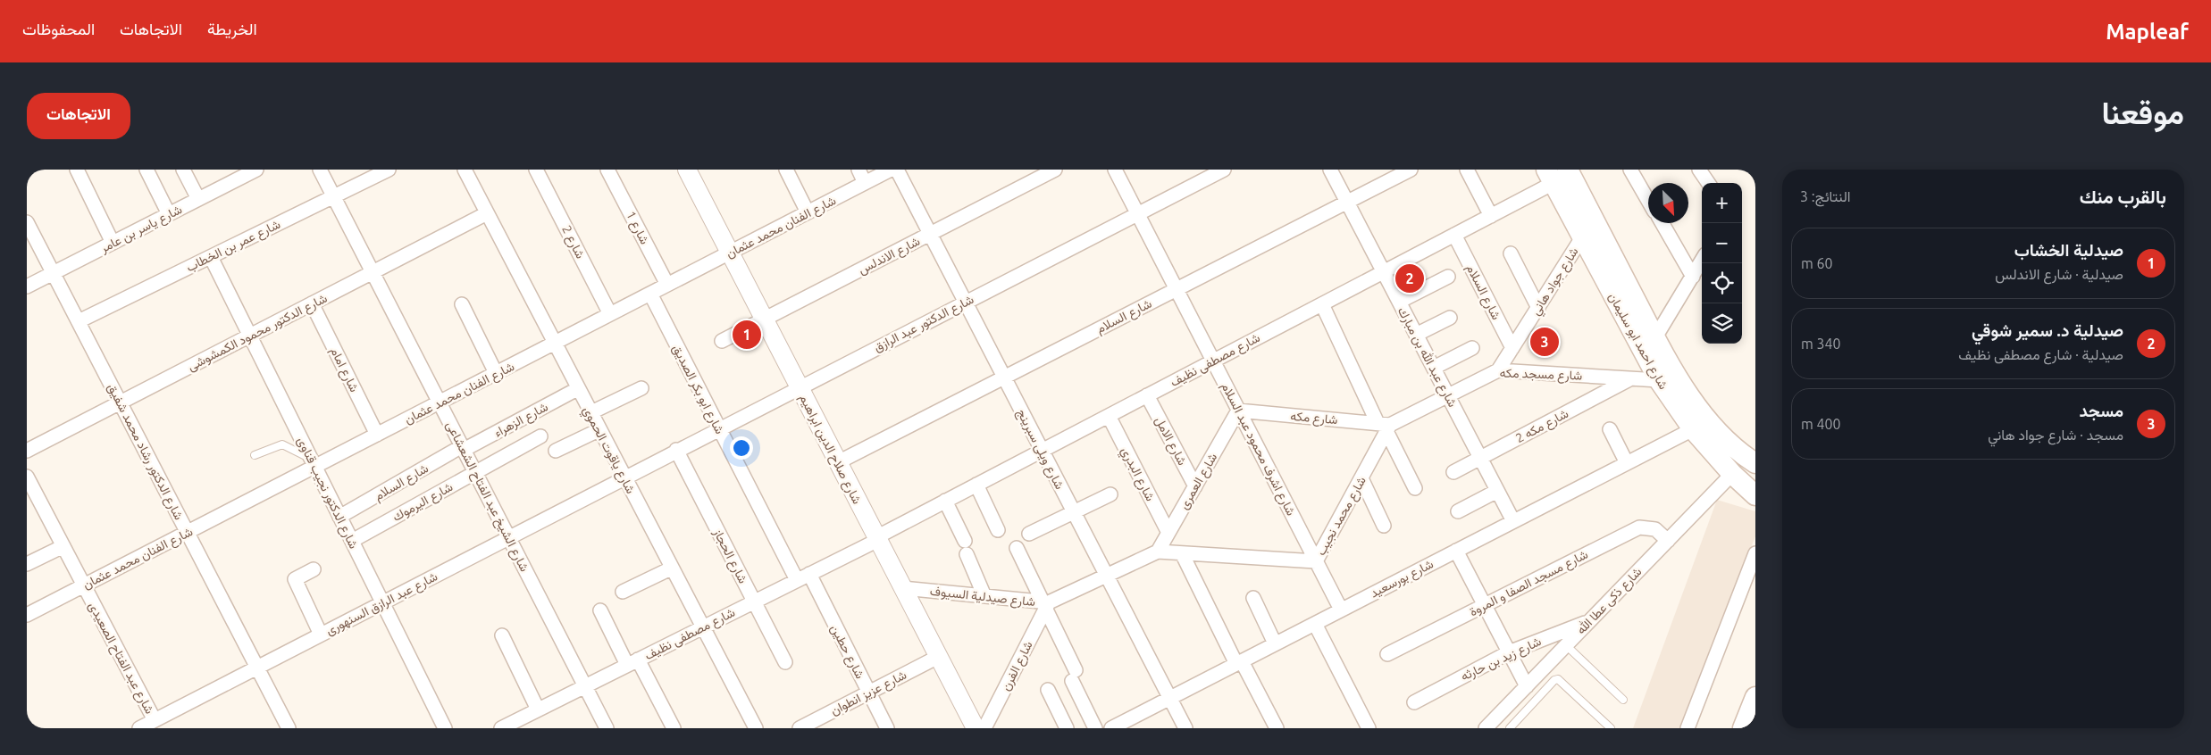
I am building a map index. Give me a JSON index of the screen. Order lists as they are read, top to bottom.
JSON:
{
  "streets": {
    "main road": ["شارع احمد ابو سليمان"],
    "street": [
      "شارع الفنان محمد عثمان",
      "شارع 1",
      "شارع ياسر بن عامر",
      "شارع 2",
      "شارع عمر بن الخطاب",
      "شارع الاندلس",
      "شارع جواد هاني",
      "شارع السلام",
      "شارع الدكتور عبد الرازق",
      "شارع الدكتور محمود الكمشوشى",
      "شارع عبد الله بن مبارك",
      "شارع مصطفى نظيف",
      "شارع امام",
      "شارع مسجد مكه",
      "شارع ابو بكر الصديق",
      "شارع مكه",
      "شارع الزهراء",
      "شارع مكه 2",
      "شارع الامل",
      "شارع صلاح الدين ابراهيم",
      "شارع ويلى سبرينج",
      "شارع اشرف محمود عبد السلام",
      "شارع ياقوت الحموي",
      "شارع الدكتور رشاد محمد شفيق",
      "شارع البدري",
      "شارع العمرى",
      "شارع الدكتور نجيب قناوى",
      "شارع الشيخ عبد الفتاح الشعشاعى",
      "شارع اليرموك",
      "شارع محمد نجيب",
      "شارع الحجاز",
      "شارع بورسعيد",
      "شارع مسجد الصفا و المروة",
      "شارع صيدلية السيوف",
      "شارع ذكى عطا الله",
      "شارع عبد الرازق السنهورى",
      "شارع حطين",
      "شارع عبد الفتاح الصعيدى",
      "شارع زيد بن حارثه",
      "شارع الفرن",
      "شارع عزيز انطوان"
    ]
  },
  "crossings": [
    ["شارع الفنان محمد عثمان", "شارع 1"],
    ["شارع الفنان محمد عثمان", "شارع 2"],
    ["شارع الفنان محمد عثمان", "شارع امام"],
    ["شارع الفنان محمد عثمان", "شارع ابو بكر الصديق"],
    ["شارع الفنان محمد عثمان", "شارع صلاح الدين ابراهيم"],
    ["شارع الفنان محمد عثمان", "شارع ياقوت الحموي"],
    ["شارع الفنان محمد عثمان", "شارع الدكتور رشاد محمد شفيق"],
    ["شارع الفنان محمد عثمان", "شارع الدكتور نجيب قناوى"],
    ["شارع الفنان محمد عثمان", "شارع الشيخ عبد الفتاح الشعشاعى"],
    ["شارع الفنان محمد عثمان", "شارع عبد الفتاح الصعيدى"],
    ["شارع ياسر بن عامر", "شارع الدكتور رشاد محمد شفيق"],
    ["شارع عمر بن الخطاب", "شارع الدكتور رشاد محمد شفيق"],
    ["شارع عمر بن الخطاب", "شارع الدكتور نجيب قناوى"],
    ["شارع عمر بن الخطاب", "شارع الشيخ عبد الفتاح الشعشاعى"],
    ["شارع الاندلس", "شارع صلاح الدين ابراهيم"],
    ["شارع الاندلس", "شارع ويلى سبرينج"],
    ["شارع جواد هاني", "شارع السلام"],
    ["شارع جواد هاني", "شارع احمد ابو سليمان"],
    ["شارع جواد هاني", "شارع مسجد مكه"],
    ["شارع السلام", "شارع عبد الله بن مبارك"],
    ["شارع السلام", "شارع مصطفى نظيف"],
    ["شارع السلام", "شارع الزهراء"],
    ["شارع السلام", "شارع صلاح الدين ابراهيم"],
    ["شارع السلام", "شارع ويلى سبرينج"],
    ["شارع السلام", "شارع اشرف محمود عبد السلام"],
    ["شارع السلام", "شارع الدكتور نجيب قناوى"],
    ["شارع السلام", "شارع الشيخ عبد الفتاح الشعشاعى"],
    ["شارع الدكتور عبد الرازق", "شارع ابو بكر الصديق"],
    ["شارع الدكتور عبد الرازق", "شارع صلاح الدين ابراهيم"],
    ["شارع الدكتور عبد الرازق", "شارع ويلى سبرينج"],
    ["شارع الدكتور عبد الرازق", "شارع اشرف محمود عبد السلام"],
    ["شارع الدكتور عبد الرازق", "شارع ياقوت الحموي"],
    ["شارع الدكتور عبد الرازق", "شارع الحجاز"],
    ["شارع الدكتور عبد الرازق", "شارع عبد الرازق السنهورى"],
    ["شارع الدكتور محمود الكمشوشى", "شارع امام"],
    ["شارع الدكتور محمود الكمشوشى", "شارع ياقوت الحموي"],
    ["شارع الدكتور محمود الكمشوشى", "شارع الدكتور رشاد محمد شفيق"],
    ["شارع الدكتور محمود الكمشوشى", "شارع الدكتور نجيب قناوى"],
    ["شارع الدكتور محمود الكمشوشى", "شارع الشيخ عبد الفتاح الشعشاعى"],
    ["شارع احمد ابو سليمان", "شارع مصطفى نظيف"],
    ["شارع احمد ابو سليمان", "شارع مسجد مكه"],
    ["شارع احمد ابو سليمان", "شارع بورسعيد"],
    ["شارع احمد ابو سليمان", "شارع ذكى عطا الله"],
    ["شارع عبد الله بن مبارك", "شارع مصطفى نظيف"],
    ["شارع عبد الله بن مبارك", "شارع مسجد مكه"],
    ["شارع عبد الله بن مبارك", "شارع مكه 2"],
    ["شارع عبد الله بن مبارك", "شارع بورسعيد"],
    ["شارع مصطفى نظيف", "شارع ابو بكر الصديق"],
    ["شارع مصطفى نظيف", "شارع الامل"],
    ["شارع مصطفى نظيف", "شارع صلاح الدين ابراهيم"],
    ["شارع مصطفى نظيف", "شارع ويلى سبرينج"],
    ["شارع مصطفى نظيف", "شارع اشرف محمود عبد السلام"],
    ["شارع مصطفى نظيف", "شارع ياقوت الحموي"],
    ["شارع مصطفى نظيف", "شارع البدري"],
    ["شارع مصطفى نظيف", "شارع الشيخ عبد الفتاح الشعشاعى"],
    ["شارع مصطفى نظيف", "شارع الحجاز"],
    ["شارع مصطفى نظيف", "شارع حطين"],
    ["شارع مسجد مكه", "شارع مكه"],
    ["شارع مسجد مكه", "شارع مكه 2"],
    ["شارع مسجد مكه", "شارع محمد نجيب"],
    ["شارع ابو بكر الصديق", "شارع حطين"],
    ["شارع مكه", "شارع اشرف محمود عبد السلام"],
    ["شارع مكه", "شارع العمرى"],
    ["شارع مكه", "شارع محمد نجيب"],
    ["شارع الزهراء", "شارع ياقوت الحموي"],
    ["شارع الزهراء", "شارع الشيخ عبد الفتاح الشعشاعى"],
    ["شارع الامل", "شارع العمرى"],
    ["شارع صلاح الدين ابراهيم", "شارع صيدلية السيوف"],
    ["شارع صلاح الدين ابراهيم", "شارع عزيز انطوان"],
    ["شارع ويلى سبرينج", "شارع بورسعيد"],
    ["شارع ويلى سبرينج", "شارع صيدلية السيوف"],
    ["شارع اشرف محمود عبد السلام", "شارع العمرى"],
    ["شارع اشرف محمود عبد السلام", "شارع محمد نجيب"],
    ["شارع اشرف محمود عبد السلام", "شارع بورسعيد"],
    ["شارع ياقوت الحموي", "شارع عبد الرازق السنهورى"],
    ["شارع الدكتور رشاد محمد شفيق", "شارع عبد الرازق السنهورى"],
    ["شارع البدري", "شارع العمرى"],
    ["شارع العمرى", "شارع محمد نجيب"],
    ["شارع العمرى", "شارع صيدلية السيوف"],
    ["شارع الدكتور نجيب قناوى", "شارع اليرموك"],
    ["شارع الدكتور نجيب قناوى", "شارع عبد الرازق السنهورى"],
    ["شارع الشيخ عبد الفتاح الشعشاعى", "شارع اليرموك"],
    ["شارع الشيخ عبد الفتاح الشعشاعى", "شارع عبد الرازق السنهورى"],
    ["شارع محمد نجيب", "شارع صيدلية السيوف"],
    ["شارع مسجد الصفا و المروة", "شارع ذكى عطا الله"],
    ["شارع صيدلية السيوف", "شارع الفرن"],
    ["شارع ذكى عطا الله", "شارع زيد بن حارثه"],
    ["شارع عبد الرازق السنهورى", "شارع عبد الفتاح الصعيدى"],
    ["شارع حطين", "شارع عزيز انطوان"]
  ],
  "north": "bottom right",
  "page": {
    "header": "Mapleaf",
    "nav": ["الخريطة", "الاتجاهات", "المحفوظات"],
    "title": "موقعنا",
    "buttons": "الاتجاهات",
    "heading": ["بالقرب منك", "النتائج: 3"],
    "map_buttons": ["+", "−"],
    "list": [
      {
        "mark": "1",
        "name": "صيدلية الخشاب",
        "note": "صيدلية · شارع الاندلس",
        "value": "60 m"
      },
      {
        "mark": "2",
        "name": "صيدلية د. سمير شوقي",
        "note": "صيدلية · شارع مصطفى نظيف",
        "value": "340 m"
      },
      {
        "mark": "3",
        "name": "مسجد",
        "note": "مسجد · شارع جواد هاني",
        "value": "400 m"
      }
    ],
    "pins": ["2", "1", "3"]
  }
}
